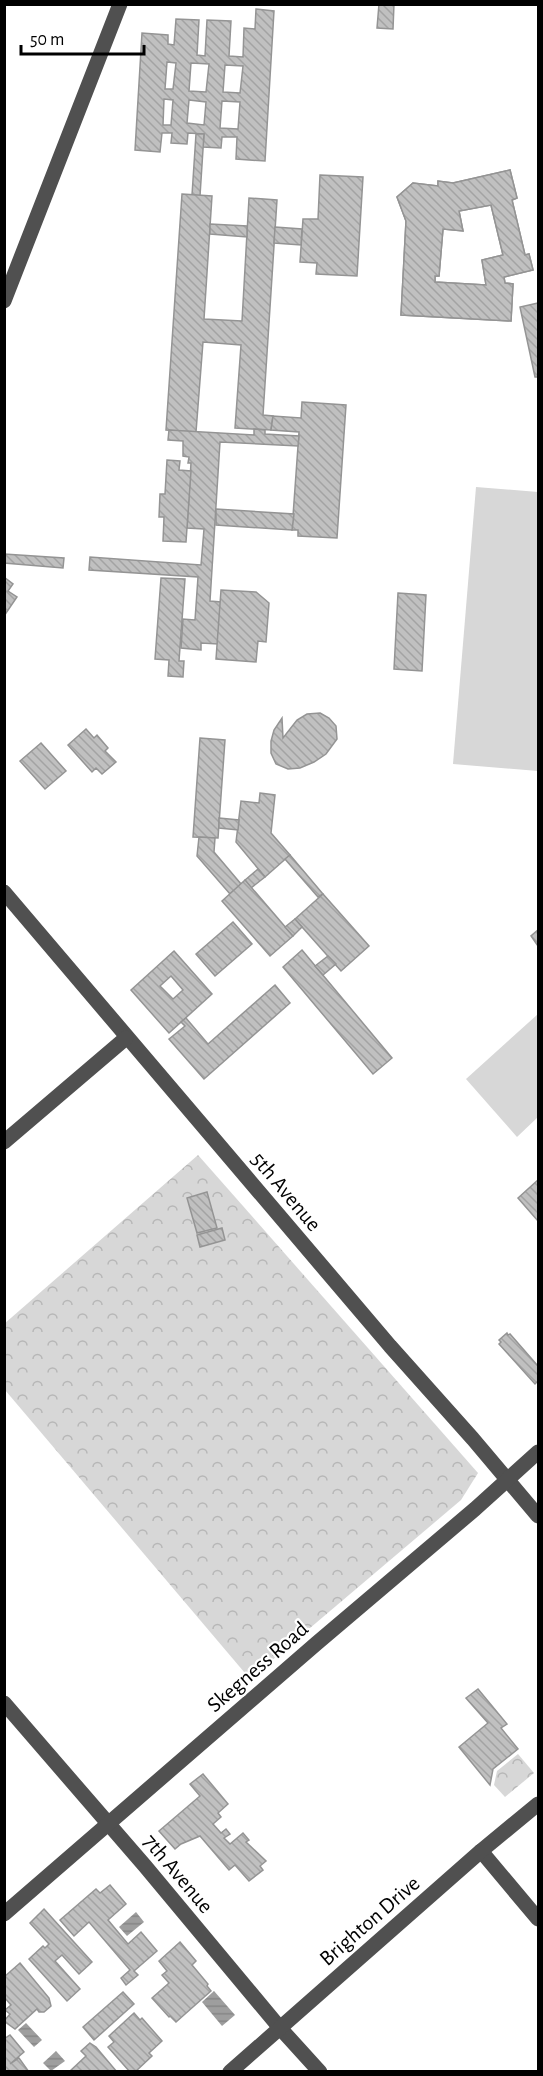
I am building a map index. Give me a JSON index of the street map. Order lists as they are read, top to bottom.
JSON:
{
  "streets": {
    "street": [
      "5th Avenue",
      "Skegness Road",
      "7th Avenue",
      "Brighton Drive"
    ]
  },
  "crossings": [
    ["5th Avenue", "Skegness Road"],
    ["Skegness Road", "7th Avenue"],
    ["7th Avenue", "Brighton Drive"]
  ],
  "scale_bar": "50 m"
}
